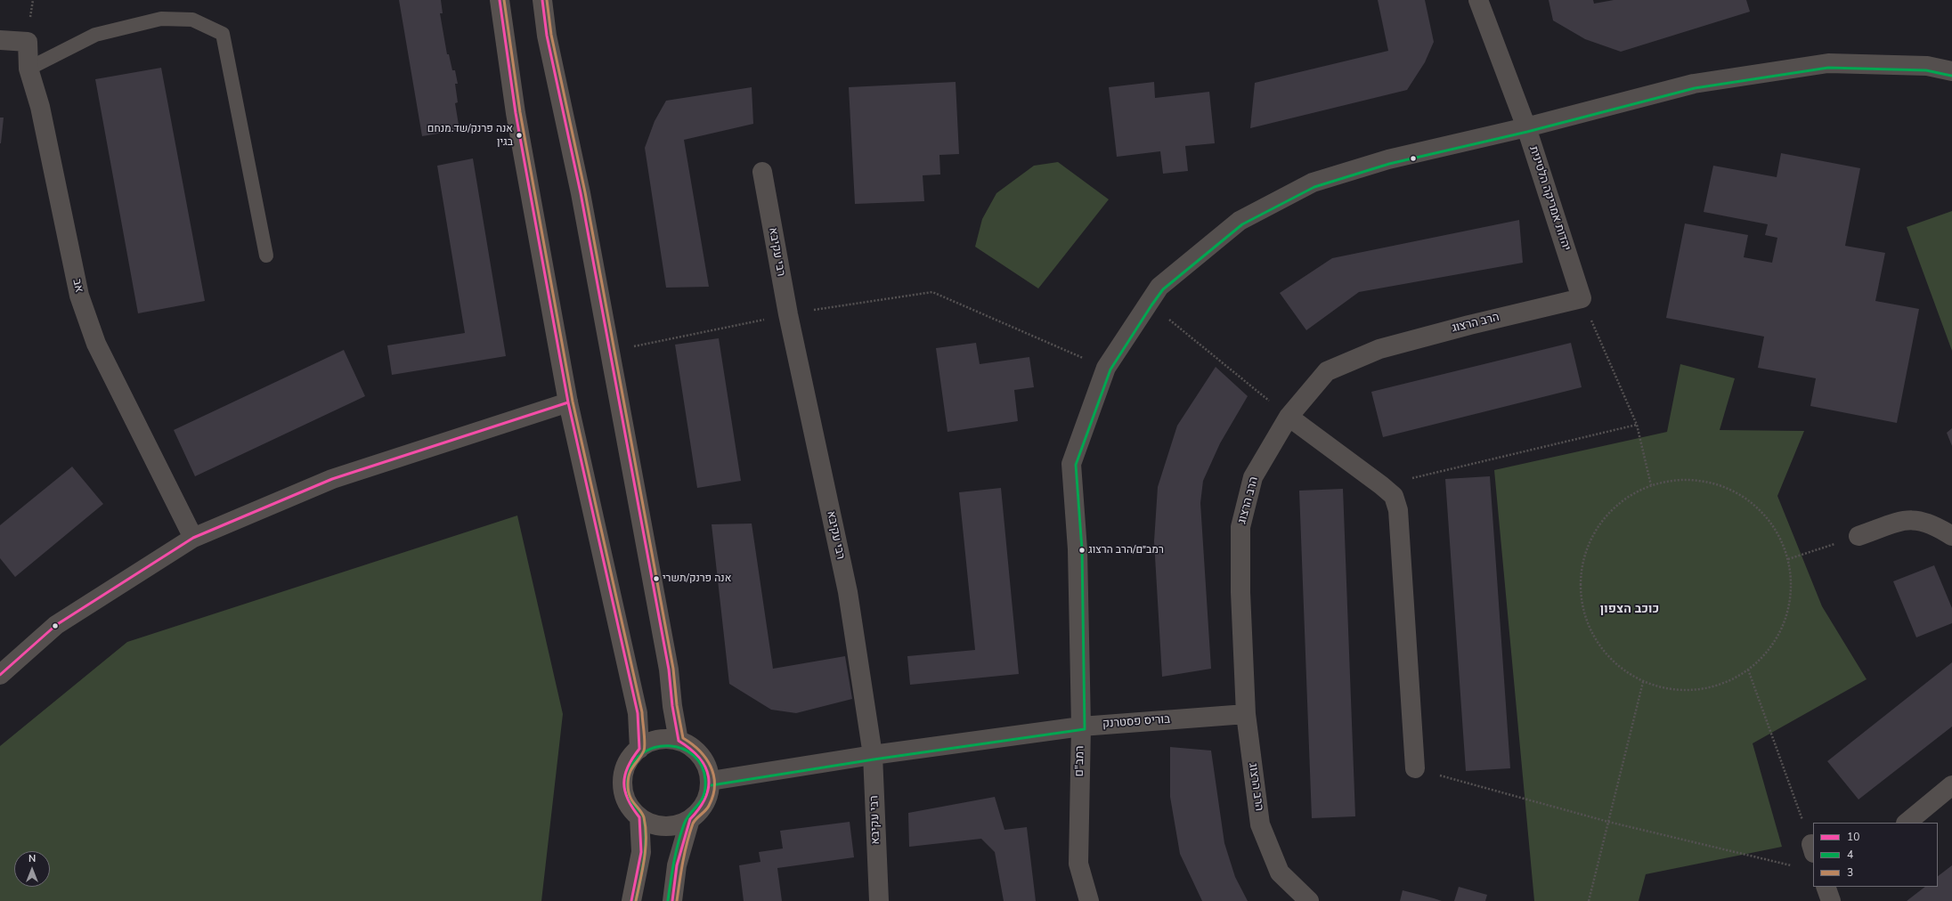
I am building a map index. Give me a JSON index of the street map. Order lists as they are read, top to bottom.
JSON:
{
  "streets": {
    "street": [
      "יהדות אמריקה הלטינית",
      "רבי עקיבא",
      "אב",
      "הרב הרצוג",
      "בוריס פסטרנק",
      "רמב\"ם"
    ]
  },
  "crossings": [
    ["יהדות אמריקה הלטינית", "הרב הרצוג"],
    ["יהדות אמריקה הלטינית", "רמב\"ם"],
    ["רבי עקיבא", "בוריס פסטרנק"],
    ["הרב הרצוג", "בוריס פסטרנק"],
    ["בוריס פסטרנק", "רמב\"ם"]
  ],
  "districts": ["כוכב הצפון"],
  "places": ["אנה פרנק/שד.מנחם בגין", "רמב״ם/הרב הרצוג", "אנה פרנק/תשרי"],
  "lines": ["transit line 10", "transit line 3", "transit line 4"],
  "legend": ["10", "4", "3"],
  "north": "top"
}
